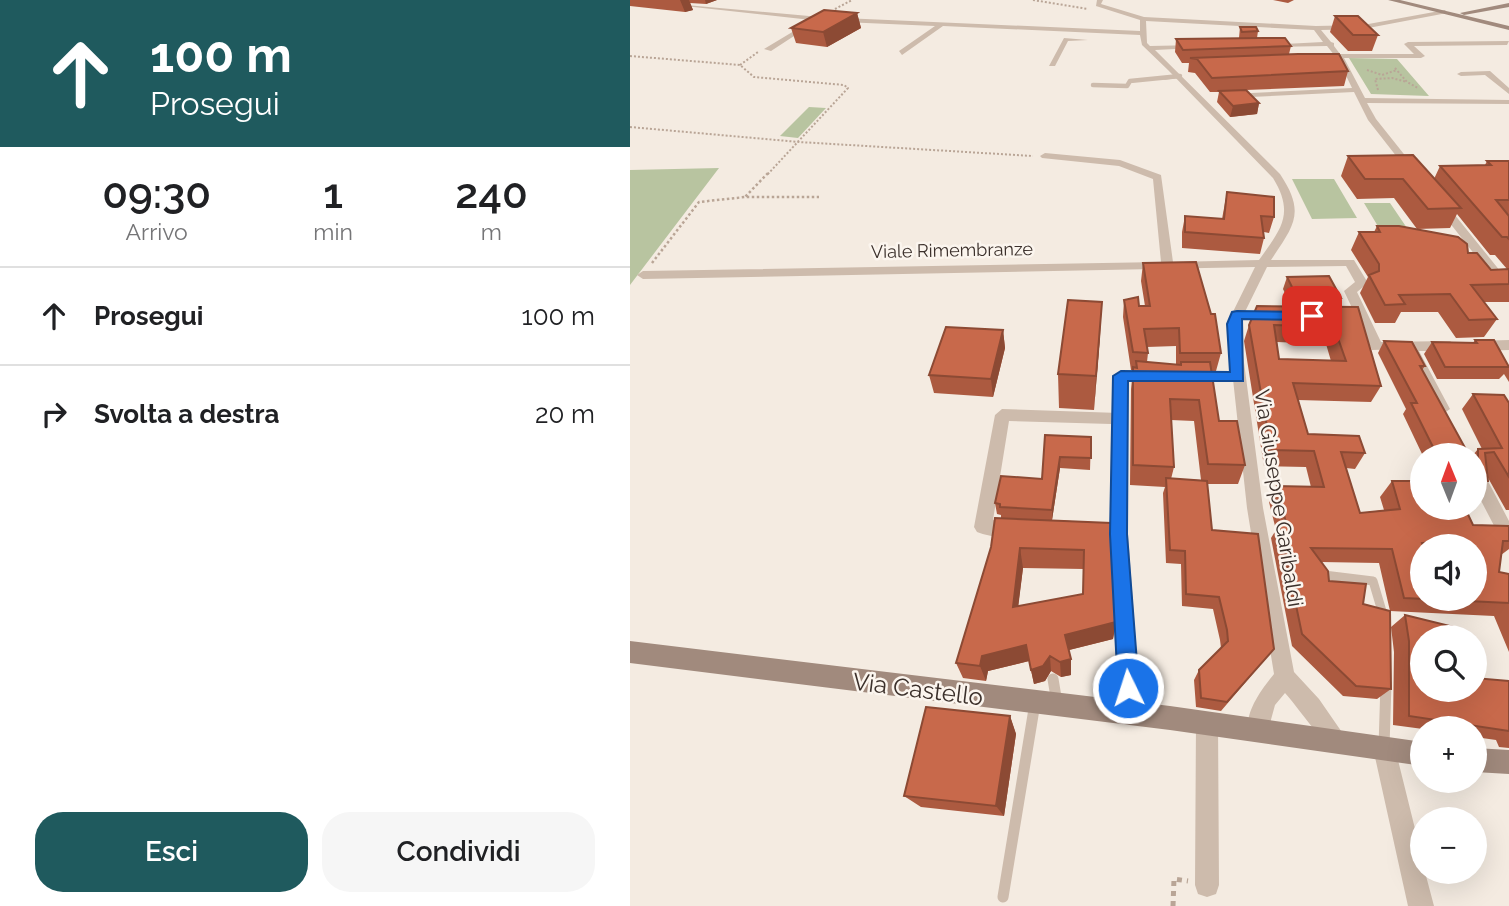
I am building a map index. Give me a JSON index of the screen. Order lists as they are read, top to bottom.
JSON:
{
  "streets": {
    "street": ["Viale Rimembranze", "Via Giuseppe Garibaldi", "Via Castello"]
  },
  "crossings": [
    ["Viale Rimembranze", "Via Giuseppe Garibaldi"]
  ],
  "north": "top",
  "page": {
    "turn": ["100 m", "Prosegui"],
    "eta": [
      "09:30",
      "Arrivo",
      "1",
      "min",
      "240",
      "m"
    ],
    "list": [
      {
        "name": "Prosegui",
        "value": "100 m"
      },
      {
        "name": "Svolta a destra",
        "value": "20 m"
      }
    ],
    "map_buttons": ["+", "−"],
    "buttons": ["Esci", "Condividi"]
  }
}
